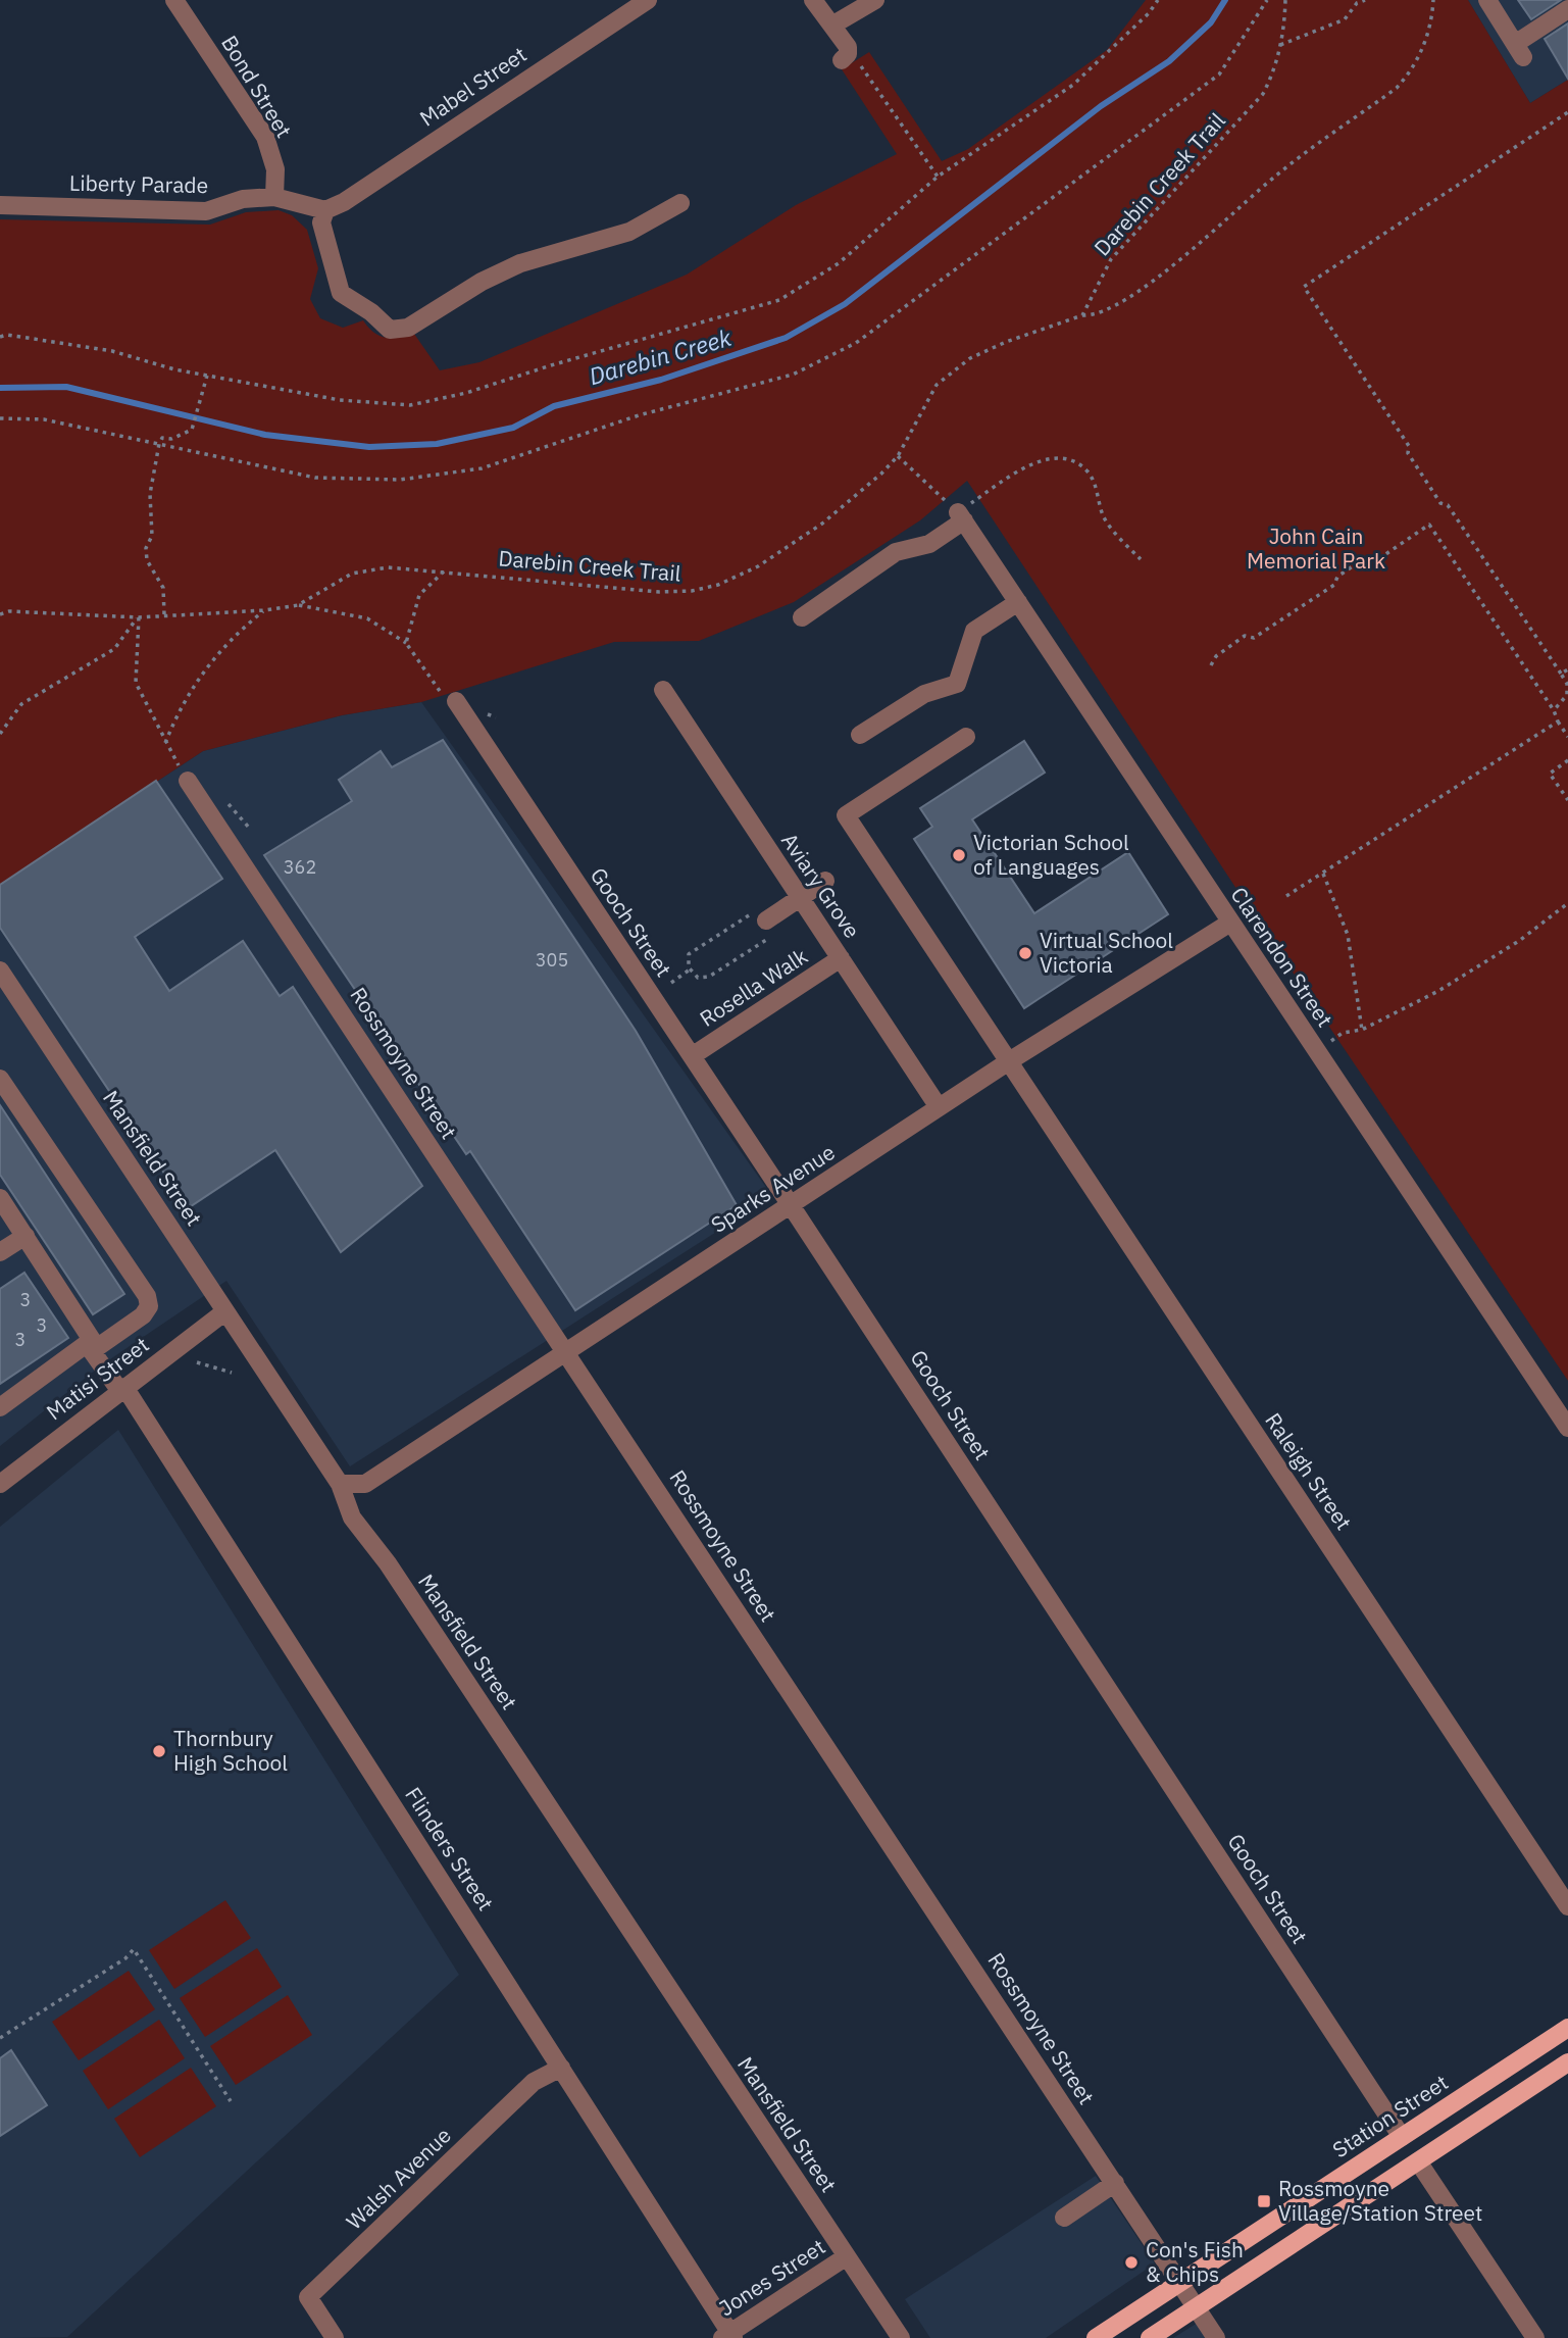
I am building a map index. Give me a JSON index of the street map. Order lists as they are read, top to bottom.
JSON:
{
  "streets": {
    "main road": ["Station Street"],
    "street": [
      "Bond Street",
      "Mabel Street",
      "Liberty Parade",
      "Aviary Grove",
      "Gooch Street",
      "Clarendon Street",
      "Rosella Walk",
      "Rossmoyne Street",
      "Mansfield Street",
      "Sparks Avenue",
      "Matisi Street",
      "Raleigh Street",
      "Flinders Street",
      "Walsh Avenue",
      "Jones Street"
    ],
    "path": ["Darebin Creek Trail"]
  },
  "crossings": [
    ["Bond Street", "Liberty Parade"],
    ["Aviary Grove", "Rosella Walk"],
    ["Aviary Grove", "Sparks Avenue"],
    ["Gooch Street", "Rosella Walk"],
    ["Gooch Street", "Sparks Avenue"],
    ["Gooch Street", "Station Street"],
    ["Clarendon Street", "Sparks Avenue"],
    ["Rossmoyne Street", "Sparks Avenue"],
    ["Rossmoyne Street", "Station Street"],
    ["Mansfield Street", "Sparks Avenue"],
    ["Mansfield Street", "Matisi Street"],
    ["Mansfield Street", "Jones Street"],
    ["Sparks Avenue", "Raleigh Street"],
    ["Matisi Street", "Flinders Street"],
    ["Flinders Street", "Walsh Avenue"],
    ["Flinders Street", "Jones Street"]
  ],
  "water": ["Darebin Creek"],
  "parks": ["John Cain Memorial Park"],
  "places": {
    "other": [
      "Victorian School of Languages",
      "Virtual School Victoria",
      "Thornbury High School",
      "Con's Fish & Chips"
    ],
    "transit": ["Rossmoyne Village/Station Street"]
  },
  "house_numbers": [
    "362",
    "305",
    "3",
    "3",
    "3"
  ]
}
